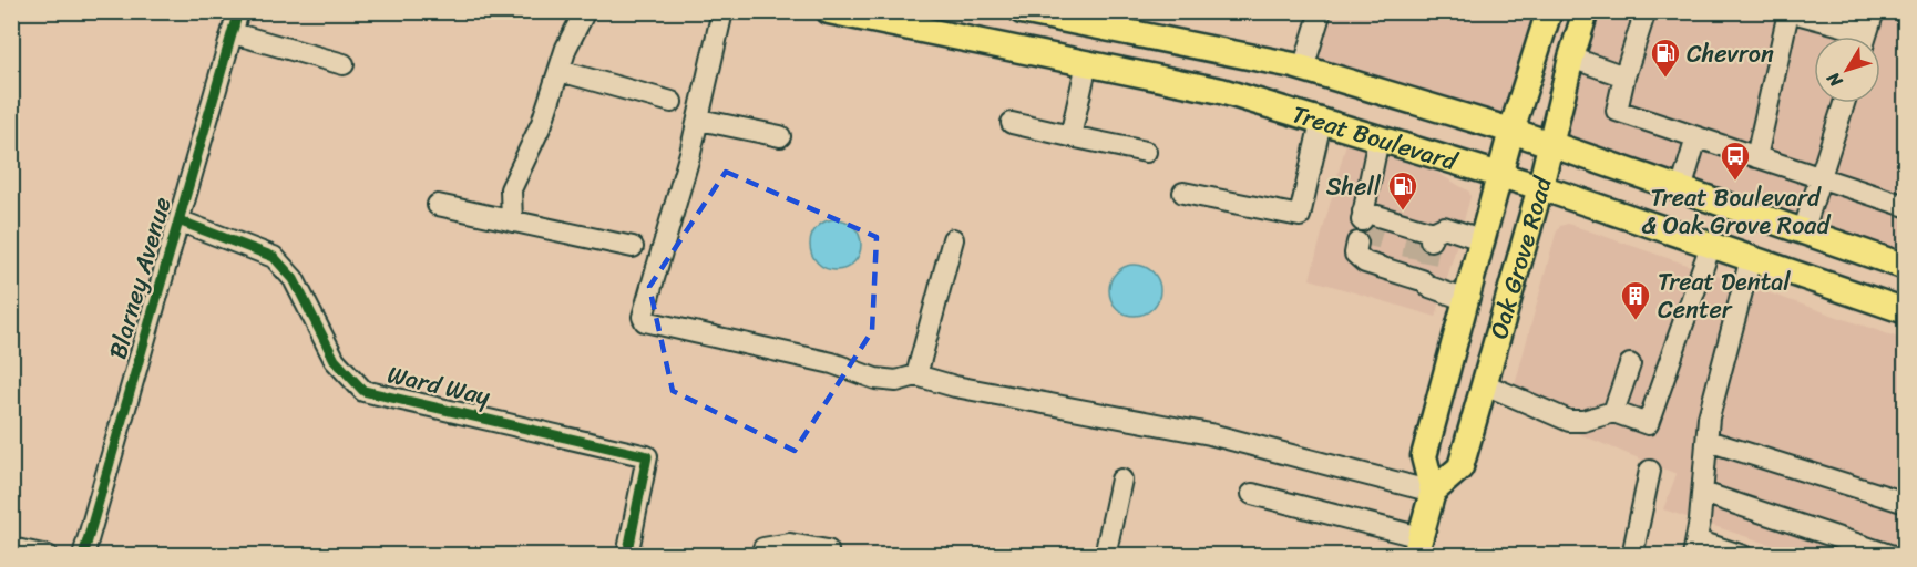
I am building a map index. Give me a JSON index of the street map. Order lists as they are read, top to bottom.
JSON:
{
  "streets": {
    "main road": ["Treat Boulevard", "Oak Grove Road"],
    "street": ["Blarney Avenue", "Ward Way"]
  },
  "crossings": [
    ["Treat Boulevard", "Oak Grove Road"],
    ["Blarney Avenue", "Ward Way"]
  ],
  "places": {
    "fuel station": ["Chevron", "Shell"],
    "bus stop": ["Treat Boulevard & Oak Grove Road"],
    "building": ["Treat Dental Center"]
  },
  "north": "bottom left"
}
